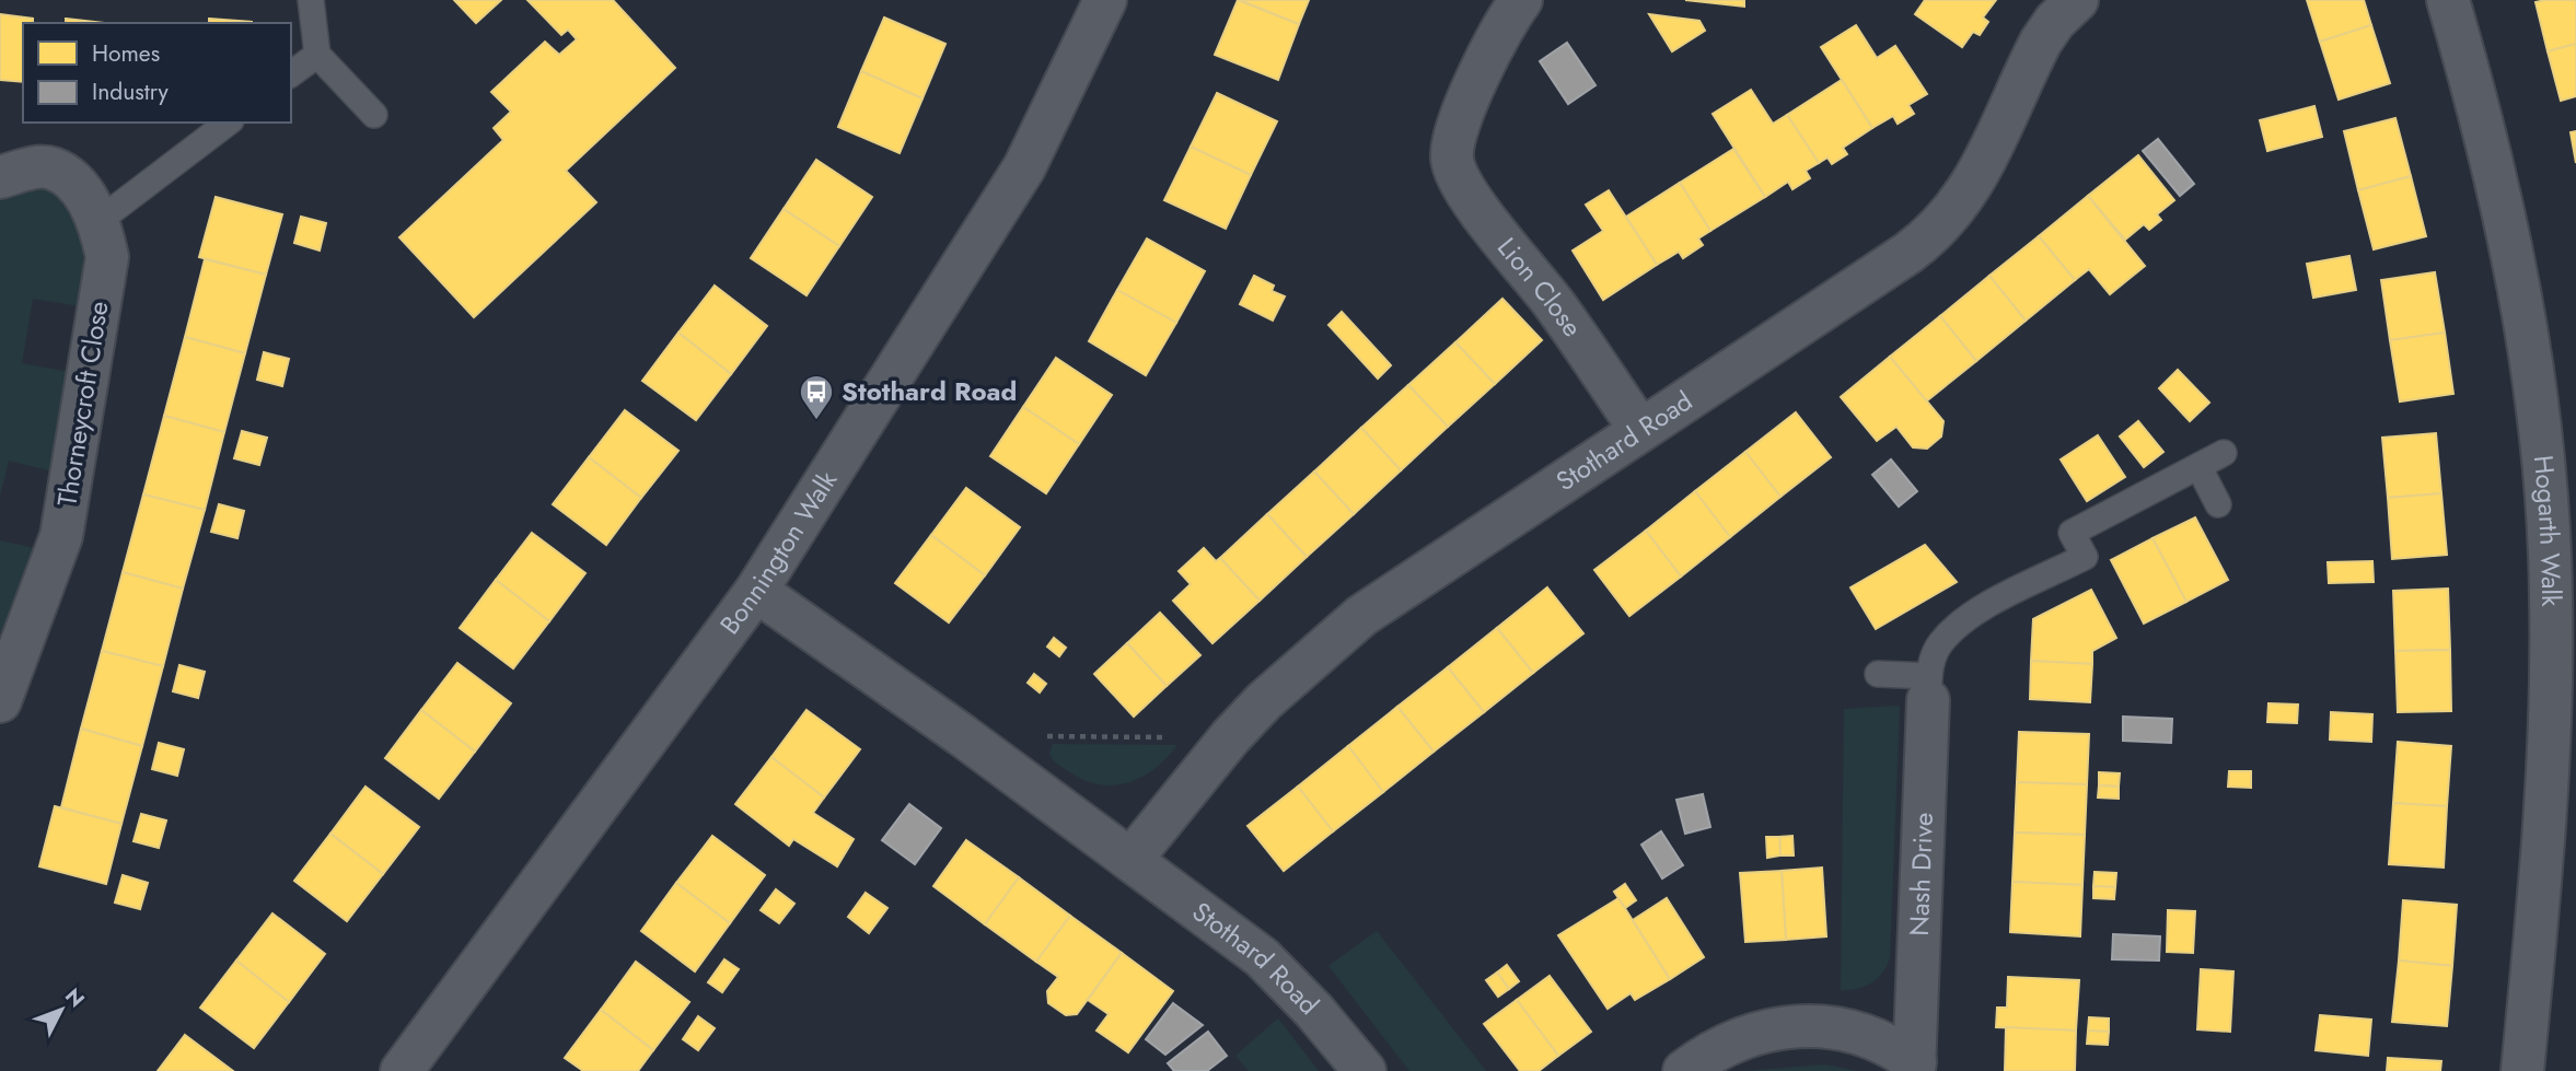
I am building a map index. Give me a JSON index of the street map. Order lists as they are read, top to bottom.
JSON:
{
  "streets": {
    "street": [
      "Lion Close",
      "Thorneycroft Close",
      "Stothard Road",
      "Hogarth Walk",
      "Bonnington Walk",
      "Nash Drive"
    ]
  },
  "crossings": [
    ["Lion Close", "Stothard Road"],
    ["Stothard Road", "Bonnington Walk"]
  ],
  "places": {
    "bus stop": ["Stothard Road"]
  },
  "legend": ["Homes", "Industry"],
  "north": "top right"
}
